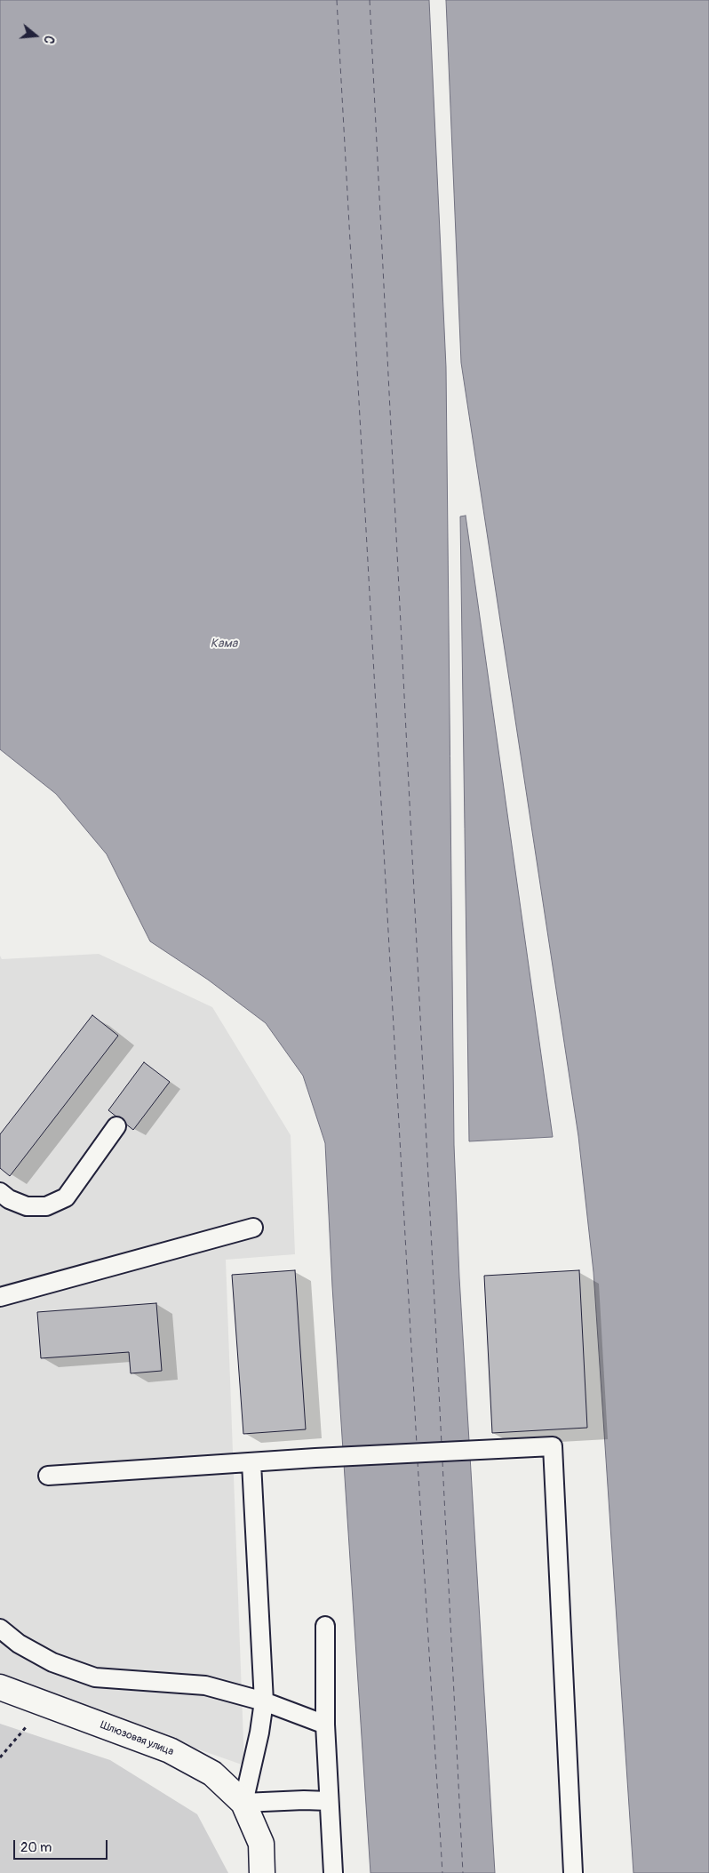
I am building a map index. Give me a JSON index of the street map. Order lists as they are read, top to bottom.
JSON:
{
  "streets": {
    "street": ["Шлюзовая улица"]
  },
  "water": ["Кама"],
  "scale_bar": "20 m",
  "north": "right"
}
